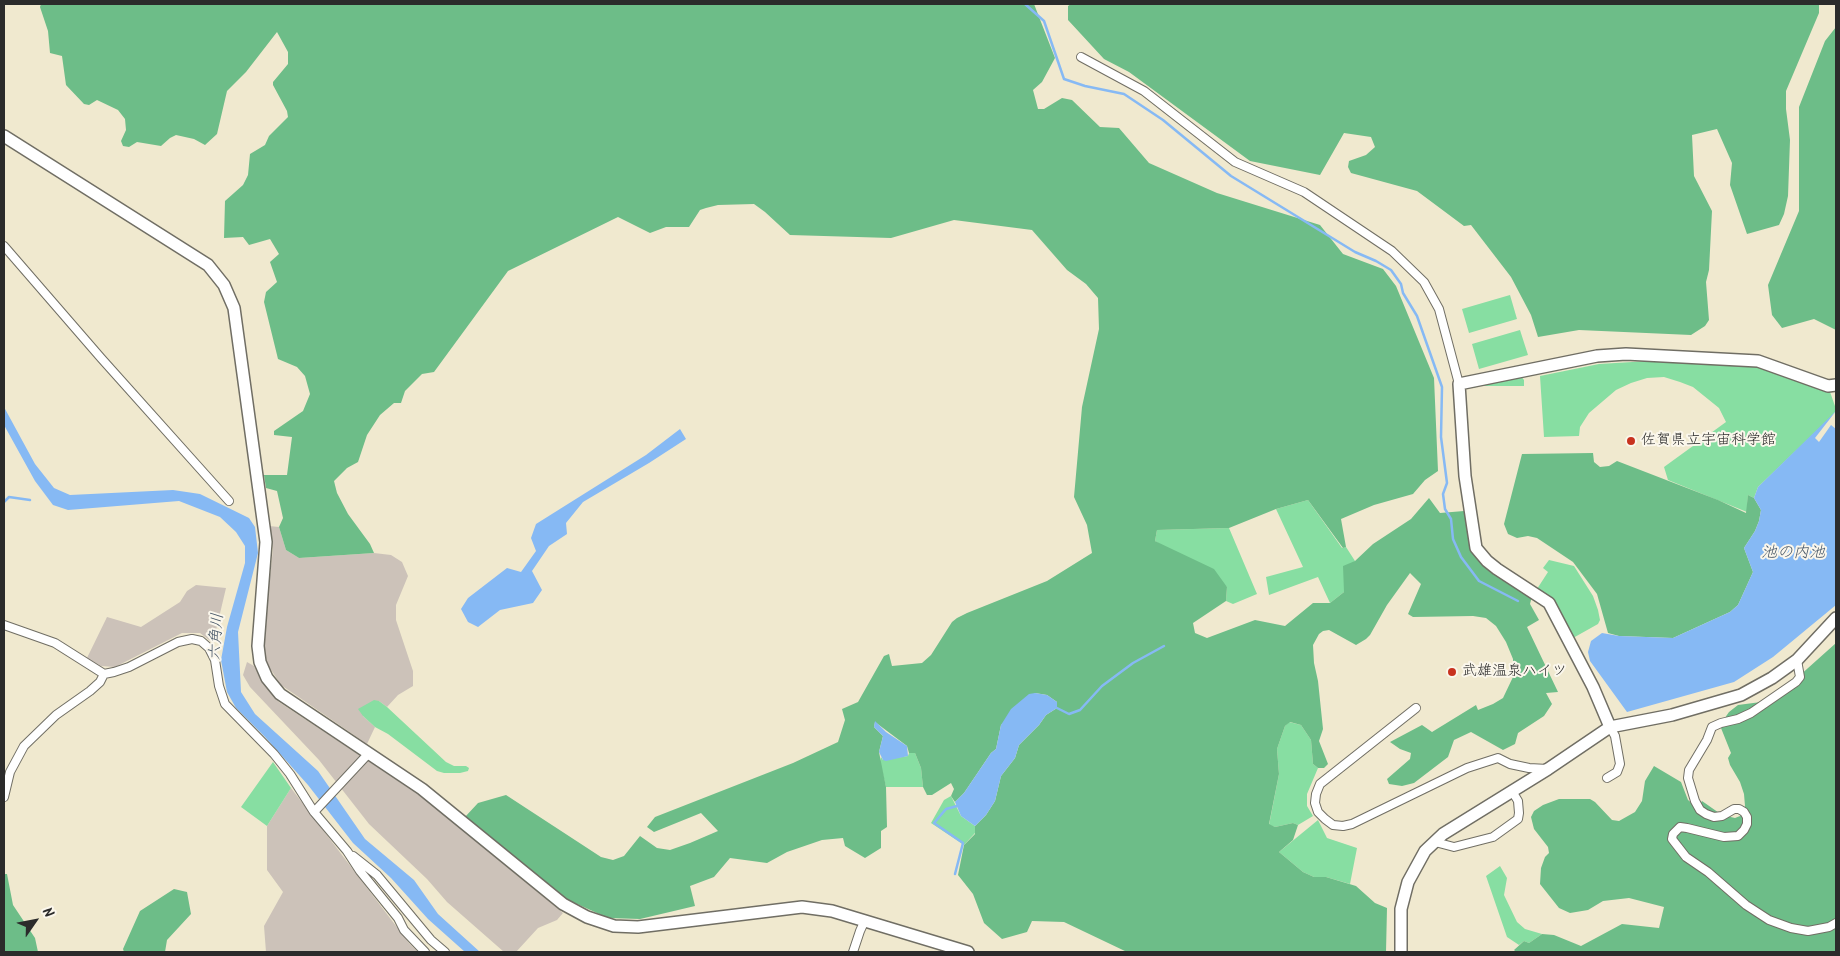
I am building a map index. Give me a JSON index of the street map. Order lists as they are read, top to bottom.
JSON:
{
  "water": ["池の内池", "六角川"],
  "places": ["佐賀県立宇宙科学館", "武雄温泉ハイツ"],
  "north": "top right"
}
